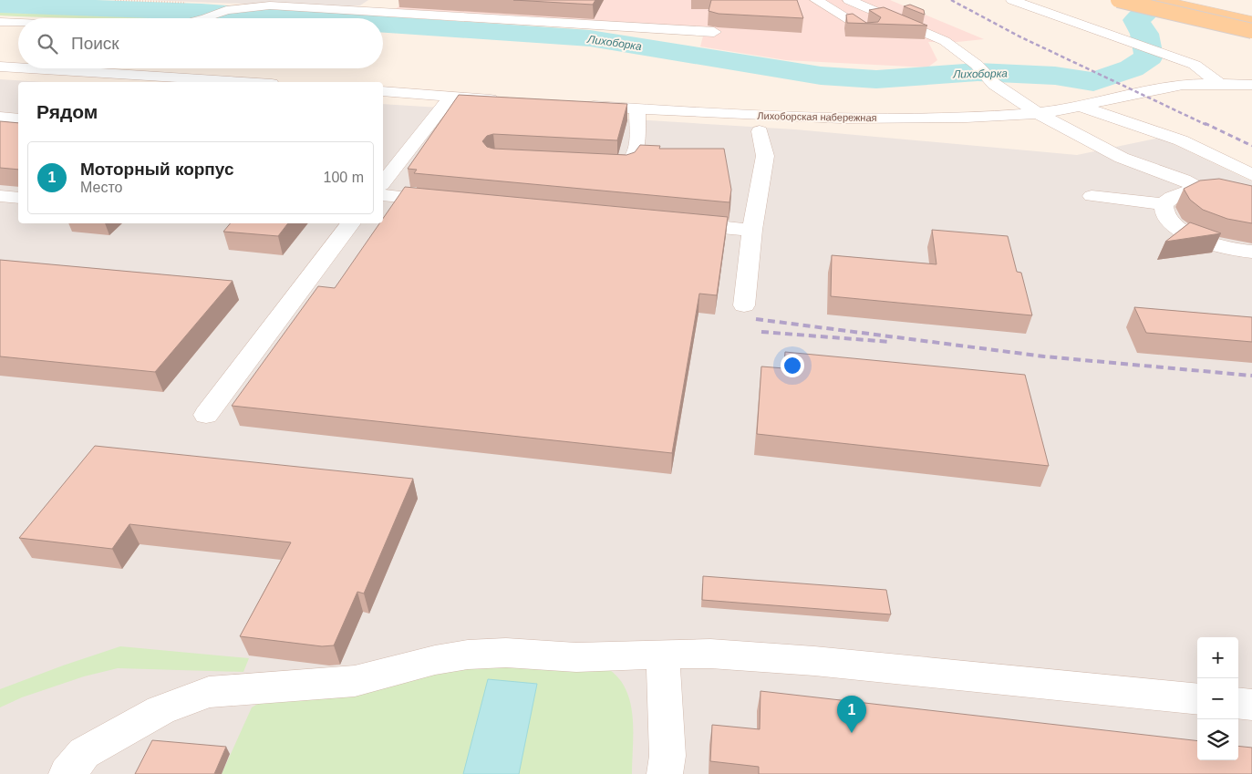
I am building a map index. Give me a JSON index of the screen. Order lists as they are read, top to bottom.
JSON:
{
  "streets": {
    "street": ["Лихоборская набережная"]
  },
  "water": ["Лихоборка"],
  "page": {
    "search": "Поиск",
    "heading": "Рядом",
    "list": [
      {
        "mark": "1",
        "name": "Моторный корпус",
        "note": "Место",
        "value": "100 m"
      }
    ],
    "map_buttons": ["+", "−"],
    "pins": "1"
  }
}
